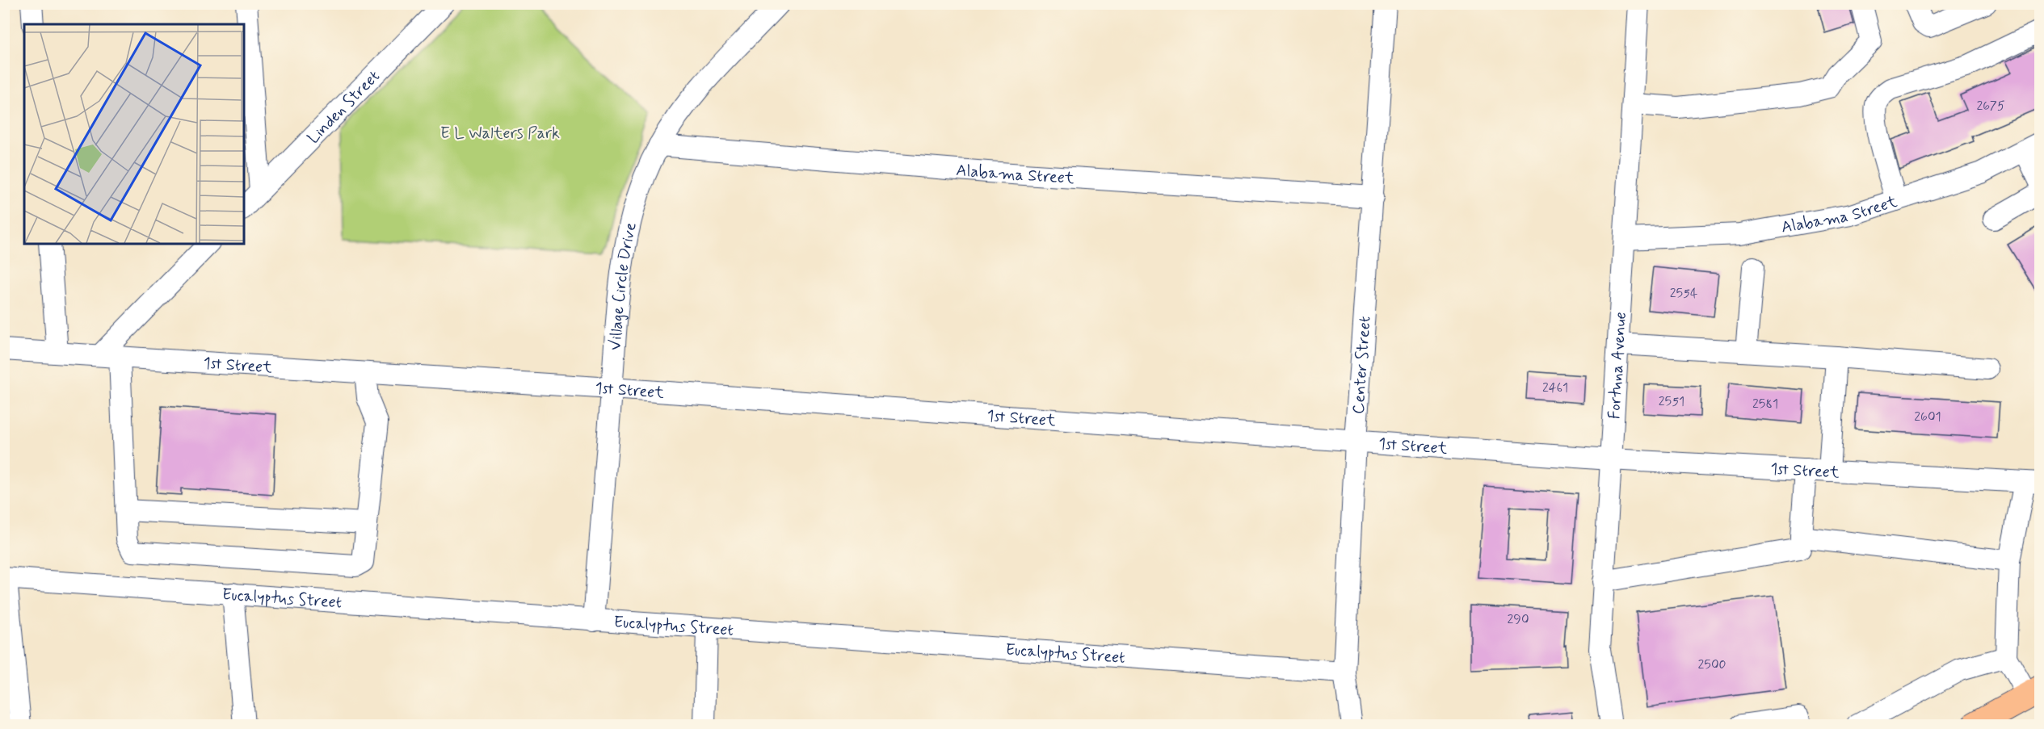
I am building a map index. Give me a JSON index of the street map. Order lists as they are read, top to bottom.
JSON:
{
  "streets": {
    "street": [
      "Linden Street",
      "Alabama Street",
      "Village Circle Drive",
      "1st Street",
      "Center Street",
      "Fortuna Avenue",
      "Eucalyptus Street"
    ]
  },
  "crossings": [
    ["Alabama Street", "Village Circle Drive"],
    ["Alabama Street", "Center Street"],
    ["Alabama Street", "Fortuna Avenue"],
    ["Village Circle Drive", "1st Street"],
    ["Village Circle Drive", "Eucalyptus Street"],
    ["1st Street", "Center Street"],
    ["1st Street", "Fortuna Avenue"],
    ["Center Street", "Eucalyptus Street"]
  ],
  "parks": ["E L Walters Park"],
  "house_numbers": [
    "2675",
    "2554",
    "2461",
    "2551",
    "2581",
    "2601",
    "290",
    "2500"
  ]
}
